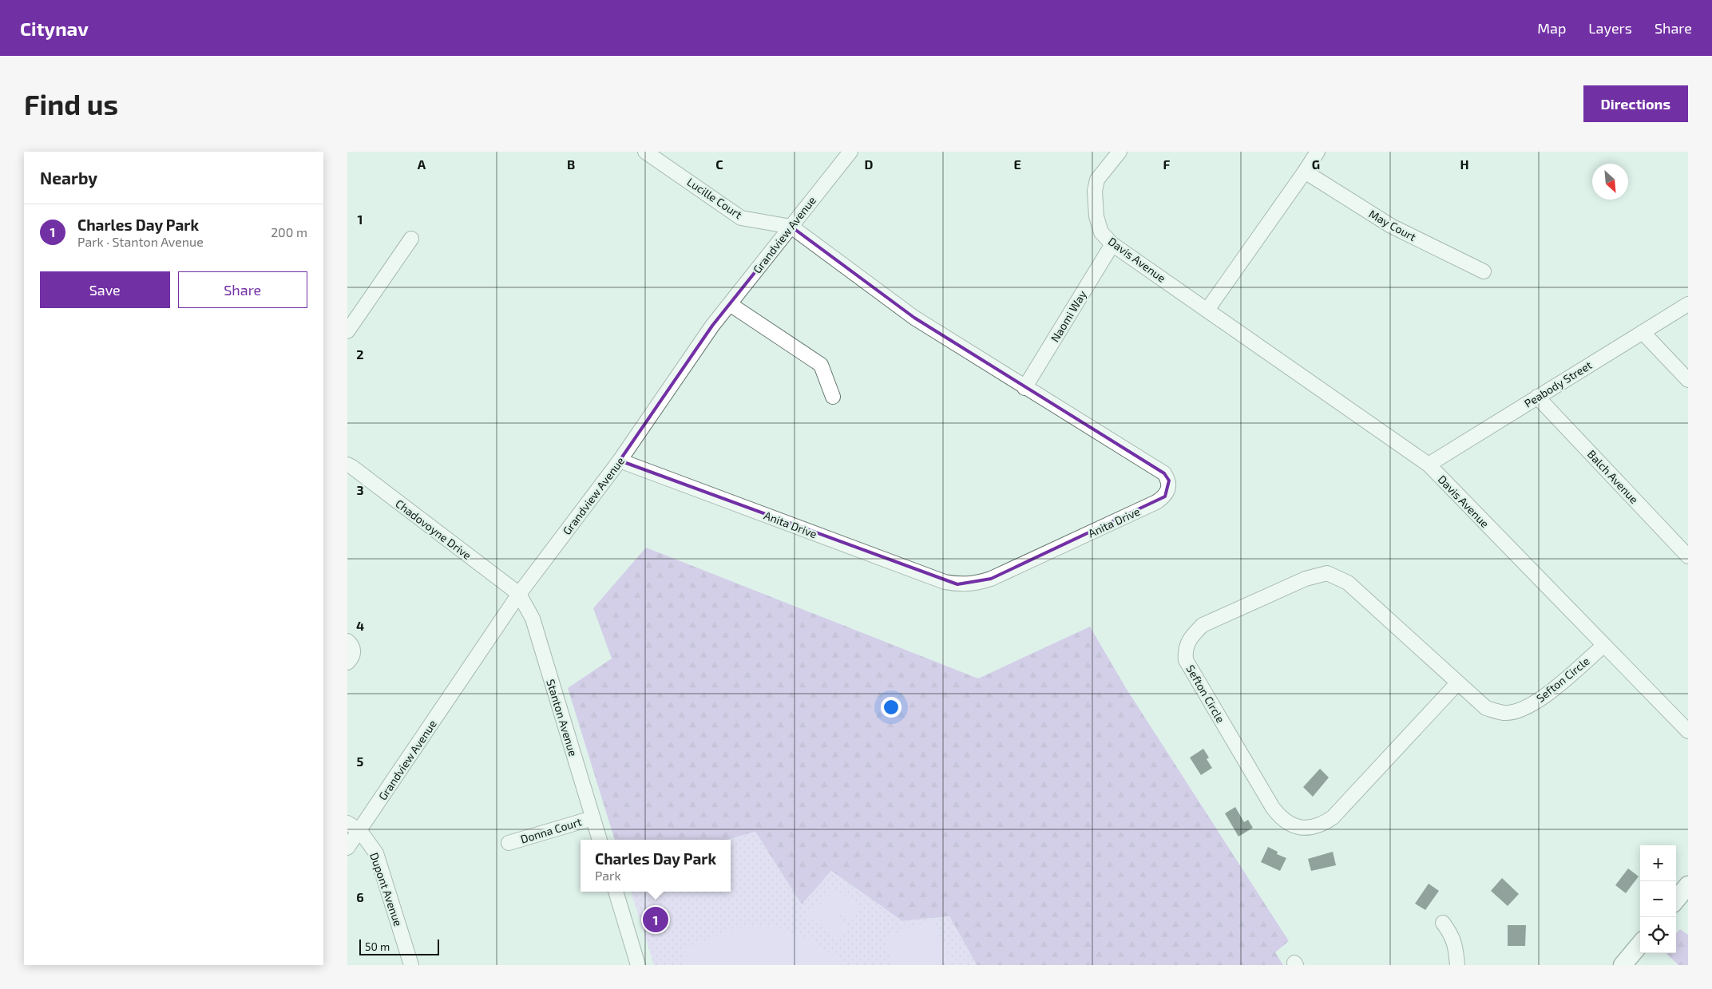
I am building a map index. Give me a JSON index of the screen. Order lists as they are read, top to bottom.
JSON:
{
  "streets": {
    "street": [
      "Lucille Court",
      "May Court",
      "Grandview Avenue",
      "Davis Avenue",
      "Naomi Way",
      "Peabody Street",
      "Balch Avenue",
      "Anita Drive",
      "Chadovoyne Drive",
      "Sefton Circle",
      "Stanton Avenue",
      "Donna Court",
      "Dupont Avenue"
    ]
  },
  "crossings": [
    ["Lucille Court", "Grandview Avenue"],
    ["Lucille Court", "Anita Drive"],
    ["Grandview Avenue", "Anita Drive"],
    ["Grandview Avenue", "Chadovoyne Drive"],
    ["Grandview Avenue", "Stanton Avenue"],
    ["Grandview Avenue", "Dupont Avenue"],
    ["Davis Avenue", "Naomi Way"],
    ["Davis Avenue", "Peabody Street"],
    ["Davis Avenue", "Sefton Circle"],
    ["Naomi Way", "Anita Drive"],
    ["Peabody Street", "Balch Avenue"],
    ["Chadovoyne Drive", "Stanton Avenue"],
    ["Stanton Avenue", "Donna Court"]
  ],
  "scale_bar": "50 m",
  "north": "bottom right",
  "page": {
    "header": "Citynav",
    "nav": ["Map", "Layers", "Share"],
    "buttons": [
      "Directions",
      ["Save", "Share"]
    ],
    "title": "Find us",
    "heading": "Nearby",
    "list": [
      {
        "mark": "1",
        "name": "Charles Day Park",
        "note": "Park · Stanton Avenue",
        "value": "200 m"
      }
    ],
    "popup": ["Charles Day Park", "Park"],
    "map_buttons": ["+", "−"],
    "pins": "1",
    "scale": "50 m"
  },
  "grid": {
    "columns": [
      "A",
      "B",
      "C",
      "D",
      "E",
      "F",
      "G",
      "H"
    ],
    "rows": [
      "1",
      "2",
      "3",
      "4",
      "5",
      "6"
    ]
  }
}
